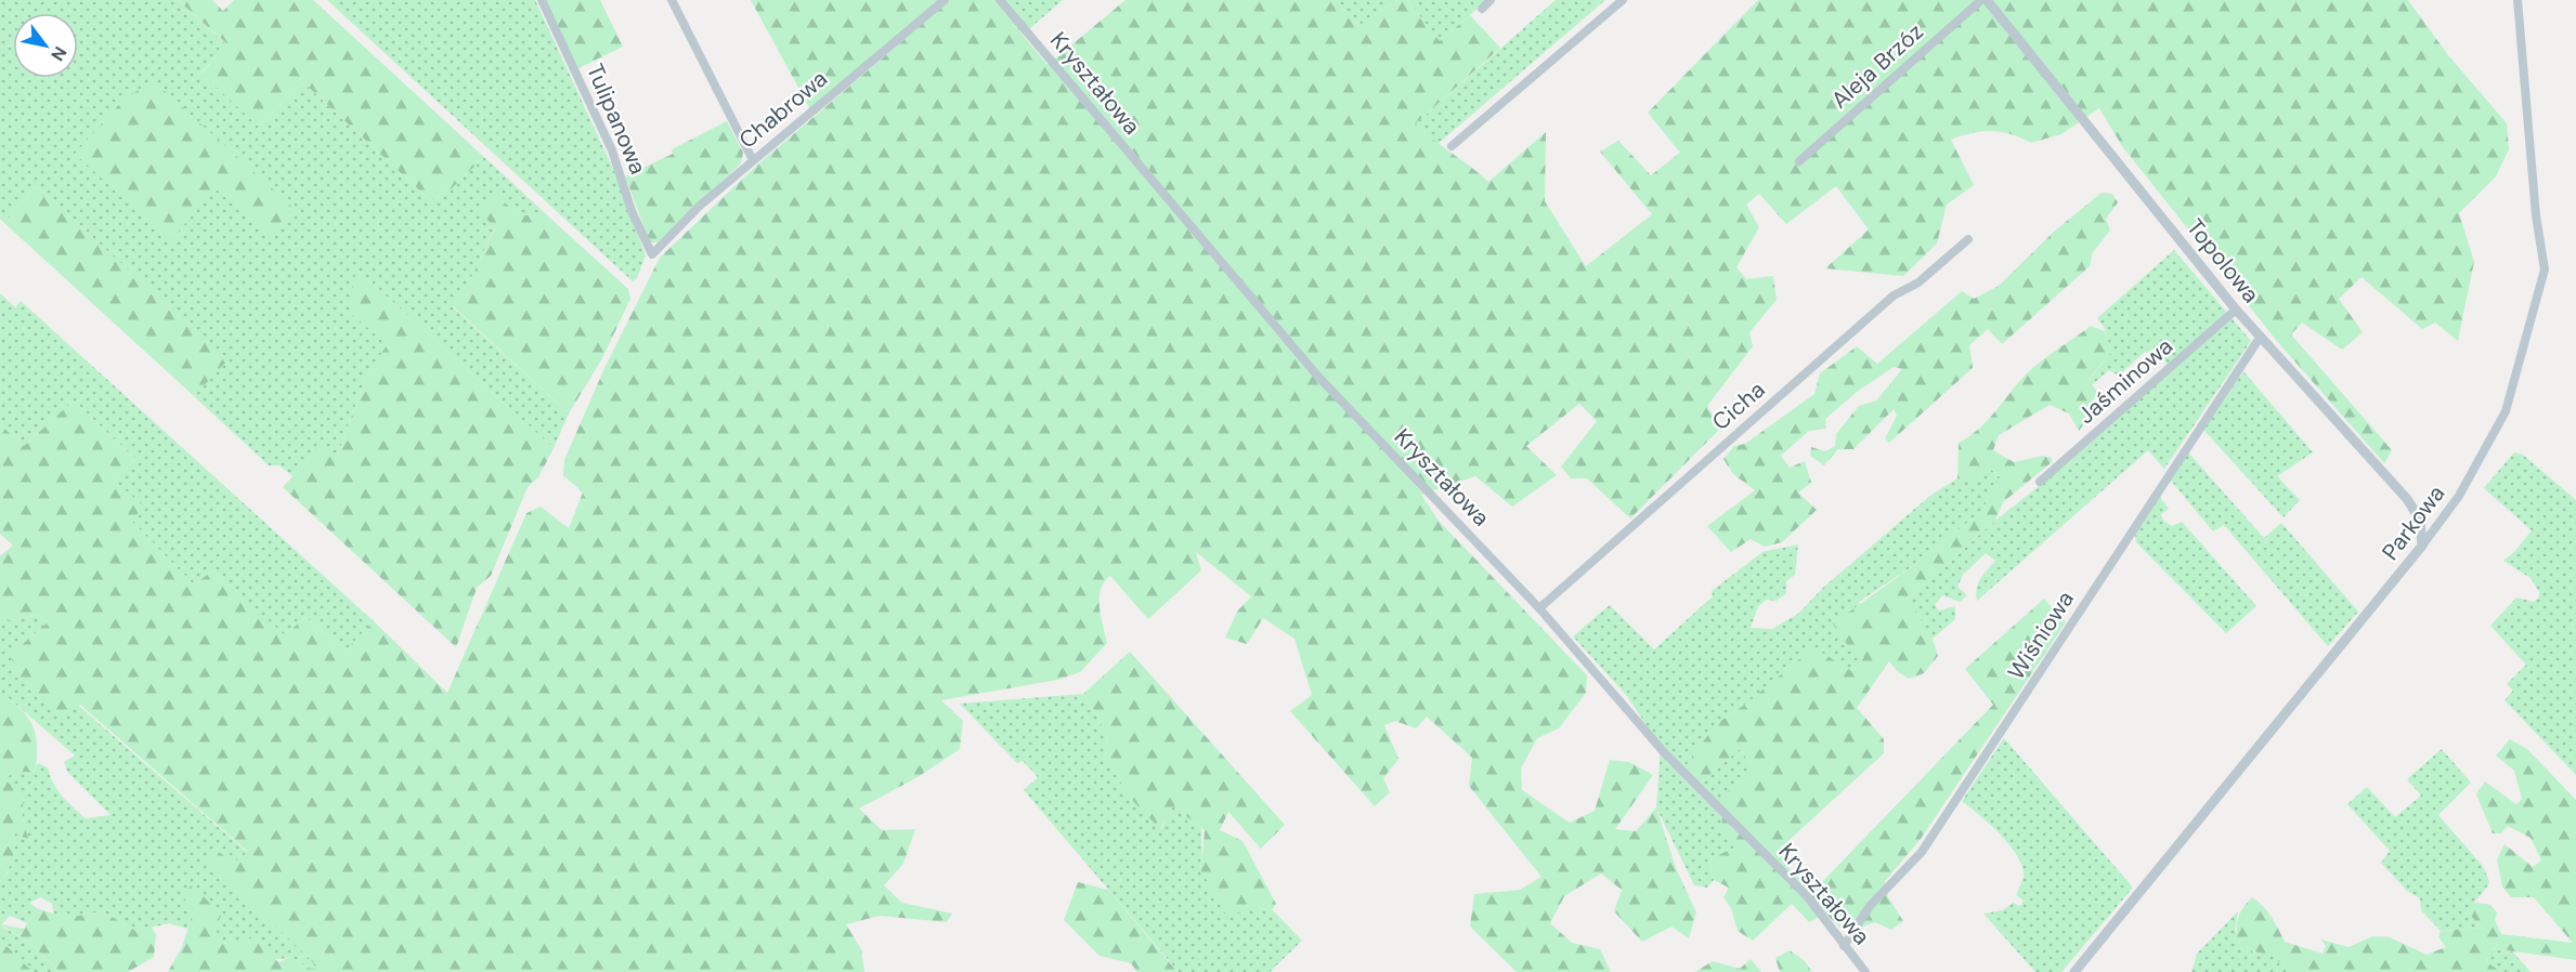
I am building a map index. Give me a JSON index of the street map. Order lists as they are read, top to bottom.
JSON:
{
  "streets": {
    "street": [
      "Aleja Brzóz",
      "Kryształowa",
      "Chabrowa",
      "Tulipanowa",
      "Topolowa",
      "Jaśminowa",
      "Cicha",
      "Parkowa",
      "Wiśniowa"
    ]
  },
  "crossings": [
    ["Kryształowa", "Cicha"],
    ["Kryształowa", "Wiśniowa"],
    ["Chabrowa", "Tulipanowa"],
    ["Topolowa", "Jaśminowa"],
    ["Topolowa", "Parkowa"],
    ["Topolowa", "Wiśniowa"]
  ],
  "north": "bottom right"
}
